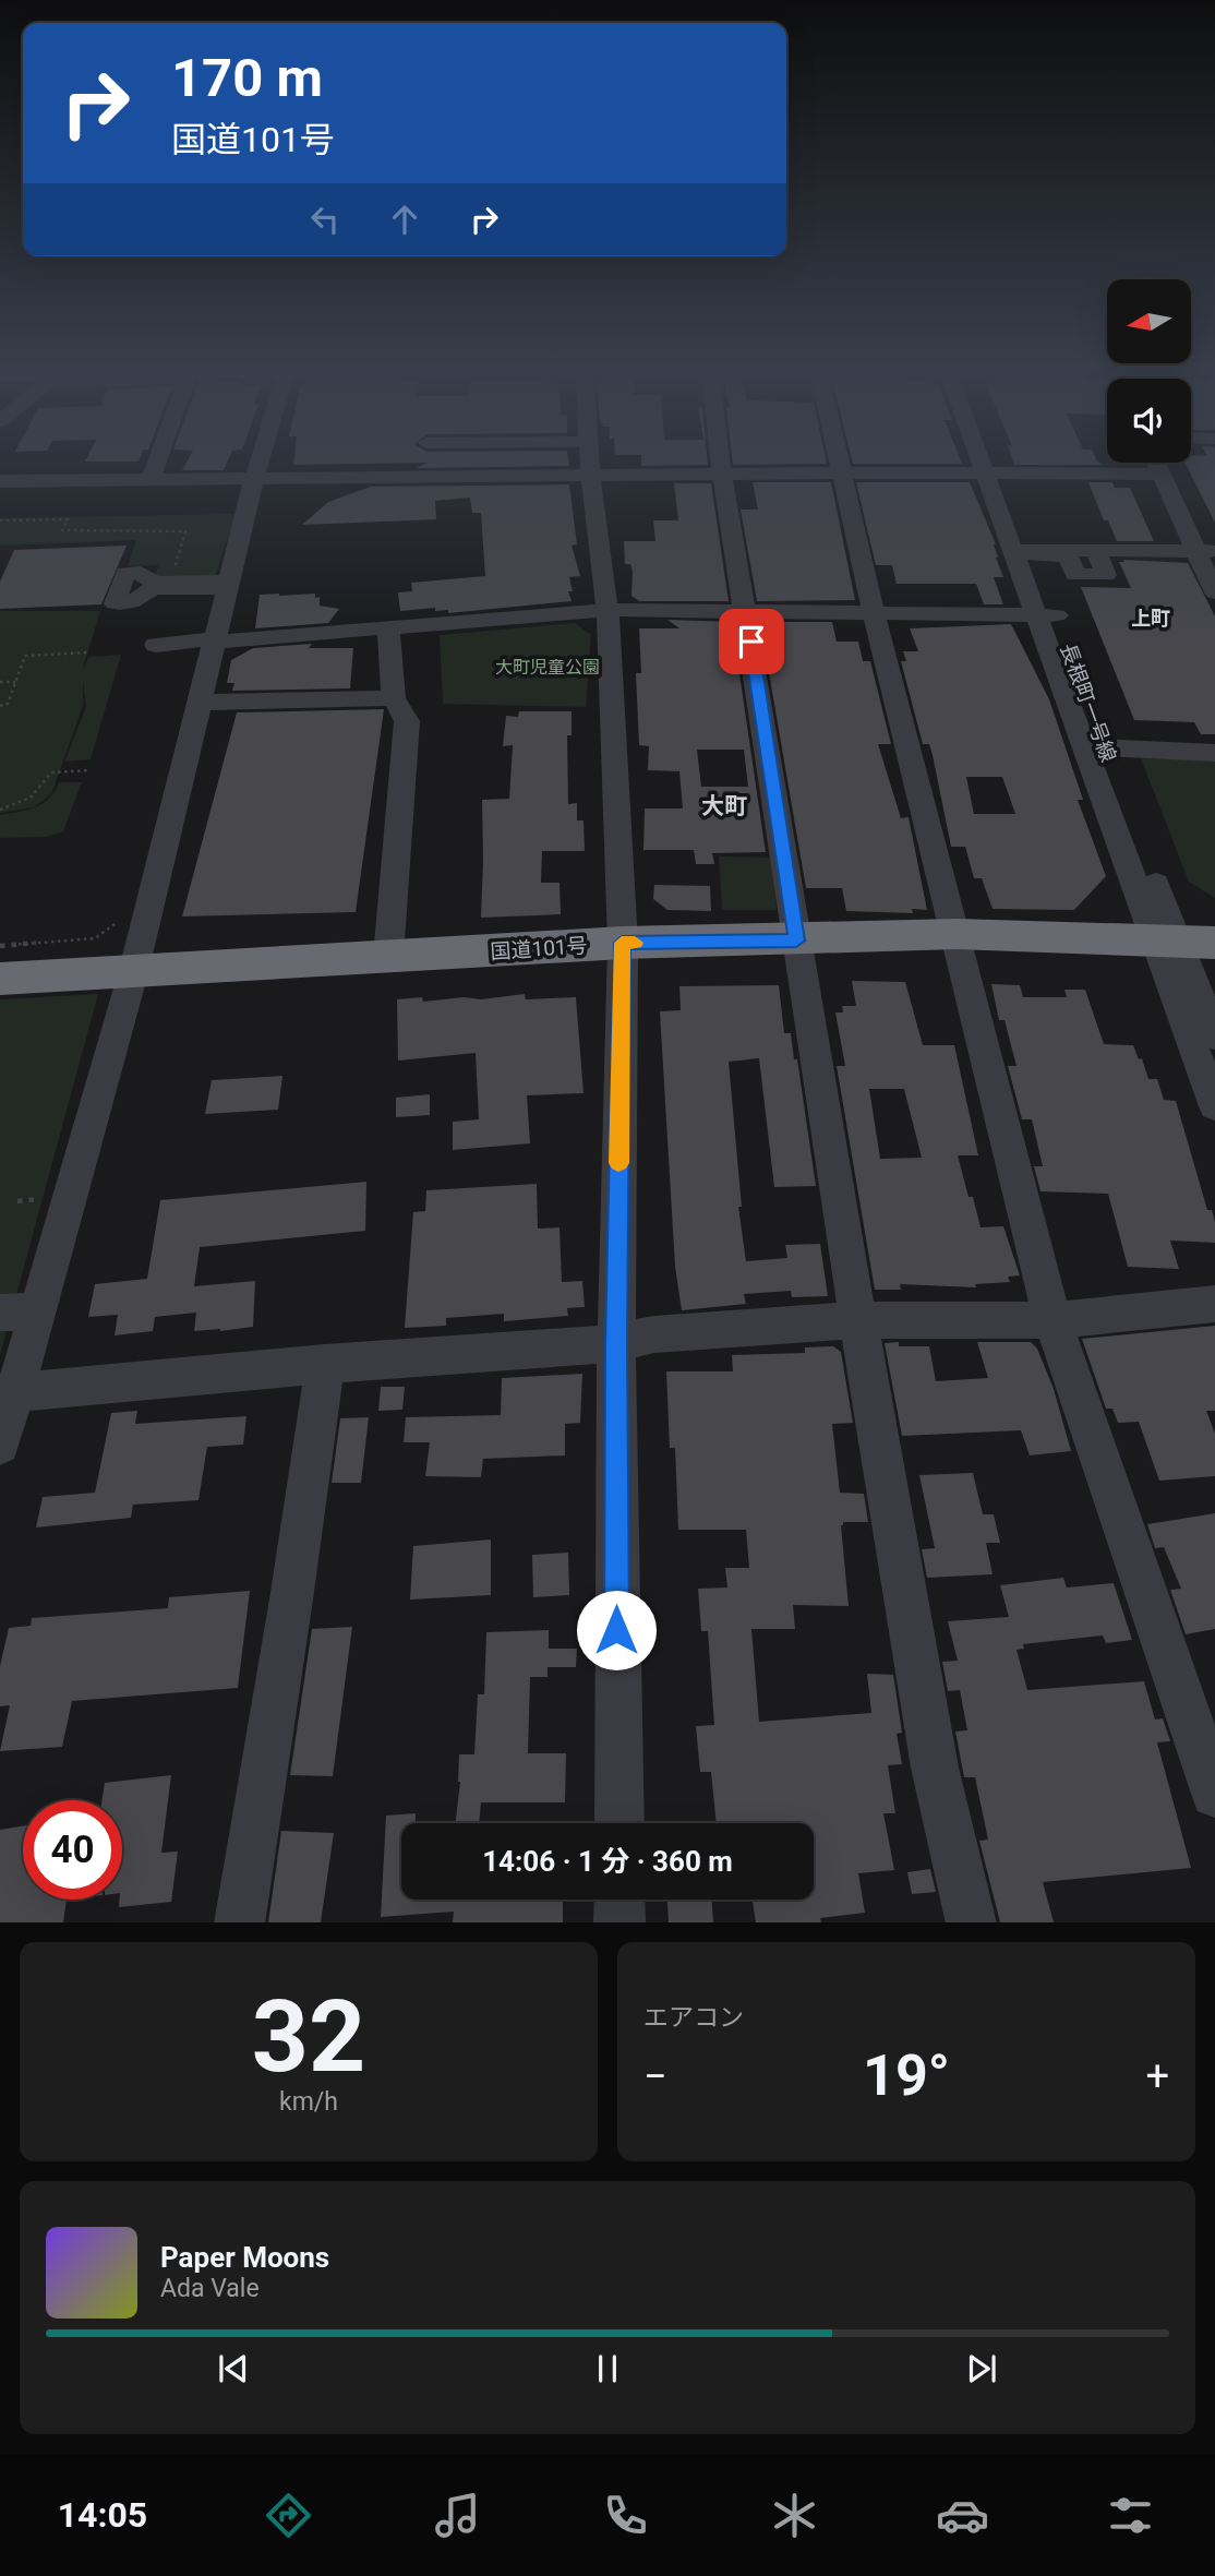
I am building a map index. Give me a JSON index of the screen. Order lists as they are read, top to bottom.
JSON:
{
  "streets": {
    "highway": ["国道101号"],
    "street": ["長根町一号線"]
  },
  "districts": ["上町", "大町"],
  "parks": ["大町児童公園"],
  "north": "left",
  "page": {
    "turn": ["170 m", "国道101号"],
    "limit": "40",
    "trip": "14:06 · 1 分 · 360 m",
    "tile": [
      ["32", "km/h"],
      "エアコン"
    ],
    "heat": ["−", "19°", "+"],
    "song": ["Paper Moons", "Ada Vale"],
    "tabs": "14:05"
  }
}
